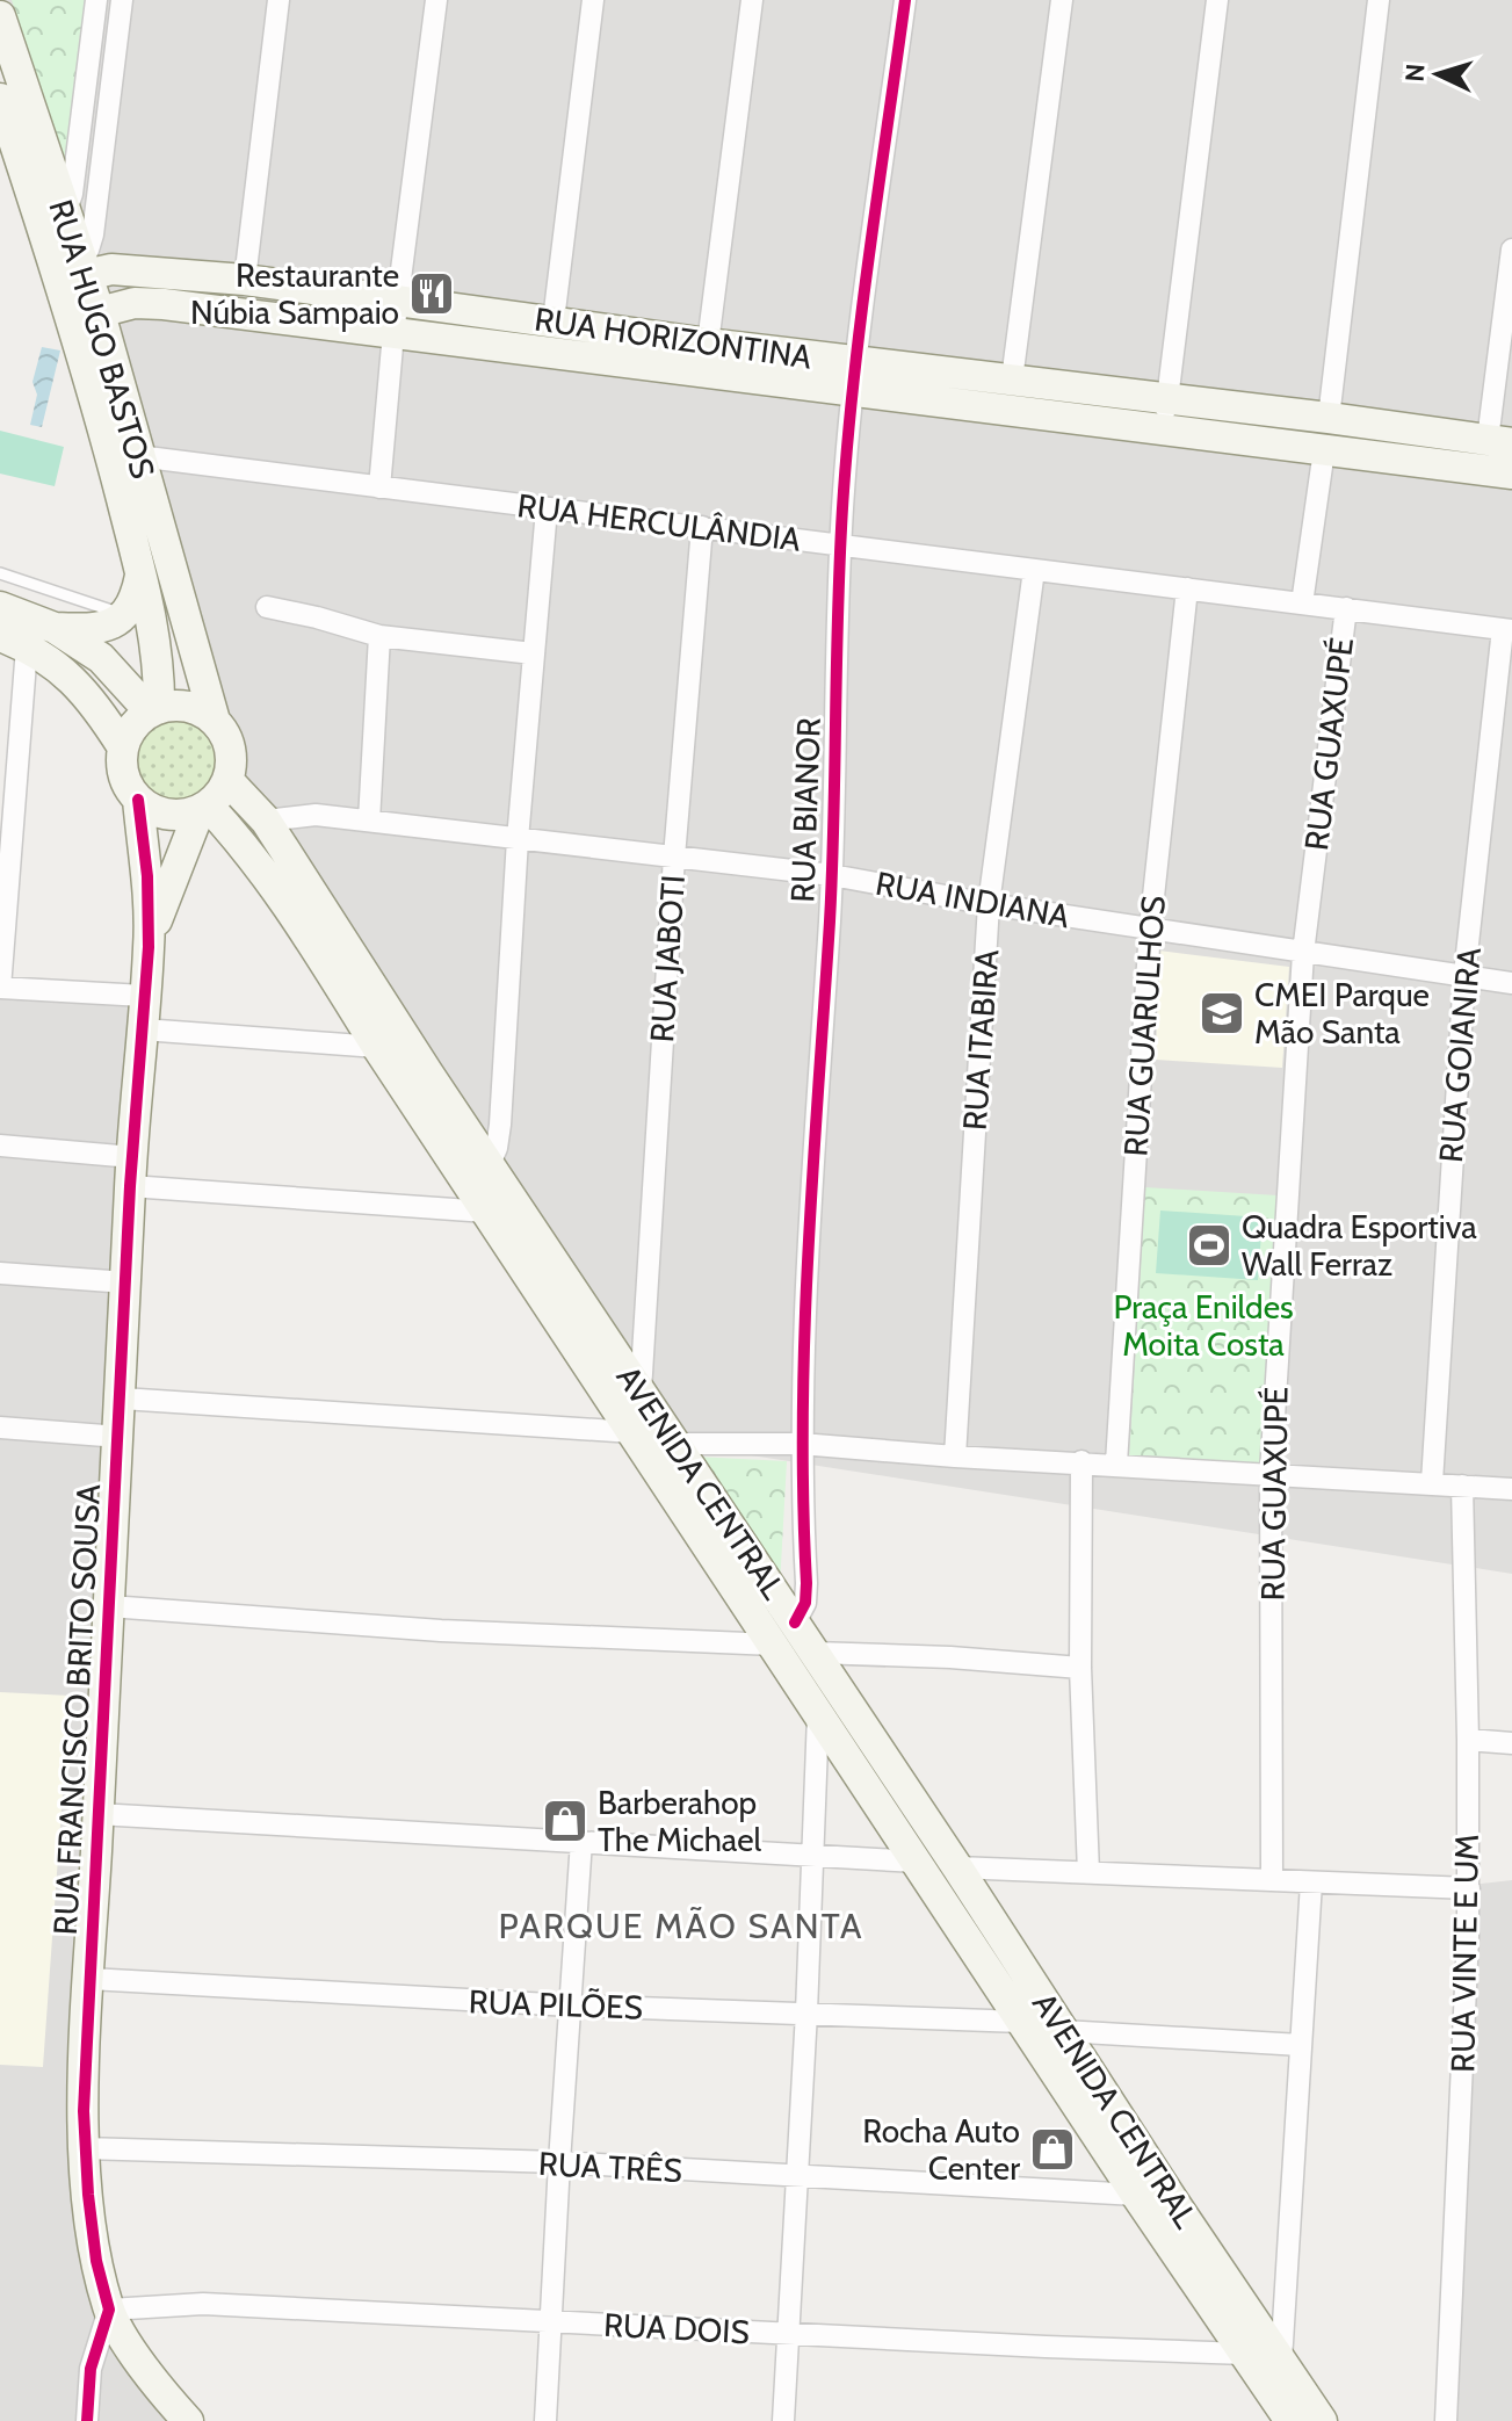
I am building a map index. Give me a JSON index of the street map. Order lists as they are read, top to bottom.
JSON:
{
  "streets": {
    "street": [
      "RUA HORIZONTINA",
      "RUA HUGO BASTOS",
      "RUA HERCULÂNDIA",
      "RUA GUAXUPÉ",
      "RUA BIANOR",
      "RUA INDIANA",
      "RUA JABOTI",
      "RUA GUARULHOS",
      "RUA ITABIRA",
      "RUA GOIANIRA",
      "AVENIDA CENTRAL",
      "RUA FRANCISCO BRITO SOUSA",
      "RUA VINTE E UM",
      "RUA PILÕES",
      "RUA TRÊS",
      "RUA DOIS"
    ]
  },
  "crossings": [
    ["RUA HORIZONTINA", "RUA HUGO BASTOS"],
    ["RUA HORIZONTINA", "RUA BIANOR"],
    ["RUA HUGO BASTOS", "RUA HERCULÂNDIA"],
    ["RUA HUGO BASTOS", "AVENIDA CENTRAL"],
    ["RUA HERCULÂNDIA", "RUA GUAXUPÉ"],
    ["RUA HERCULÂNDIA", "RUA BIANOR"],
    ["RUA HERCULÂNDIA", "RUA JABOTI"],
    ["RUA HERCULÂNDIA", "RUA GUARULHOS"],
    ["RUA HERCULÂNDIA", "RUA ITABIRA"],
    ["RUA HERCULÂNDIA", "RUA GOIANIRA"],
    ["RUA GUAXUPÉ", "RUA INDIANA"],
    ["RUA BIANOR", "RUA INDIANA"],
    ["RUA BIANOR", "AVENIDA CENTRAL"],
    ["RUA INDIANA", "RUA JABOTI"],
    ["RUA INDIANA", "RUA GUARULHOS"],
    ["RUA INDIANA", "RUA ITABIRA"],
    ["RUA INDIANA", "RUA GOIANIRA"],
    ["RUA INDIANA", "AVENIDA CENTRAL"],
    ["RUA JABOTI", "AVENIDA CENTRAL"],
    ["AVENIDA CENTRAL", "RUA PILÕES"],
    ["AVENIDA CENTRAL", "RUA TRÊS"],
    ["AVENIDA CENTRAL", "RUA DOIS"],
    ["RUA FRANCISCO BRITO SOUSA", "RUA PILÕES"],
    ["RUA FRANCISCO BRITO SOUSA", "RUA TRÊS"],
    ["RUA FRANCISCO BRITO SOUSA", "RUA DOIS"]
  ],
  "districts": ["PARQUE MÃO SANTA"],
  "parks": ["Praça Enildes Moita Costa"],
  "places": {
    "restaurant": ["Restaurante Núbia Sampaio"],
    "school or university": ["CMEI Parque Mão Santa"],
    "sports": ["Quadra Esportiva Wall Ferraz"],
    "shop": ["Barberahop The Michael", "Rocha Auto Center"]
  },
  "north": "left"
}
